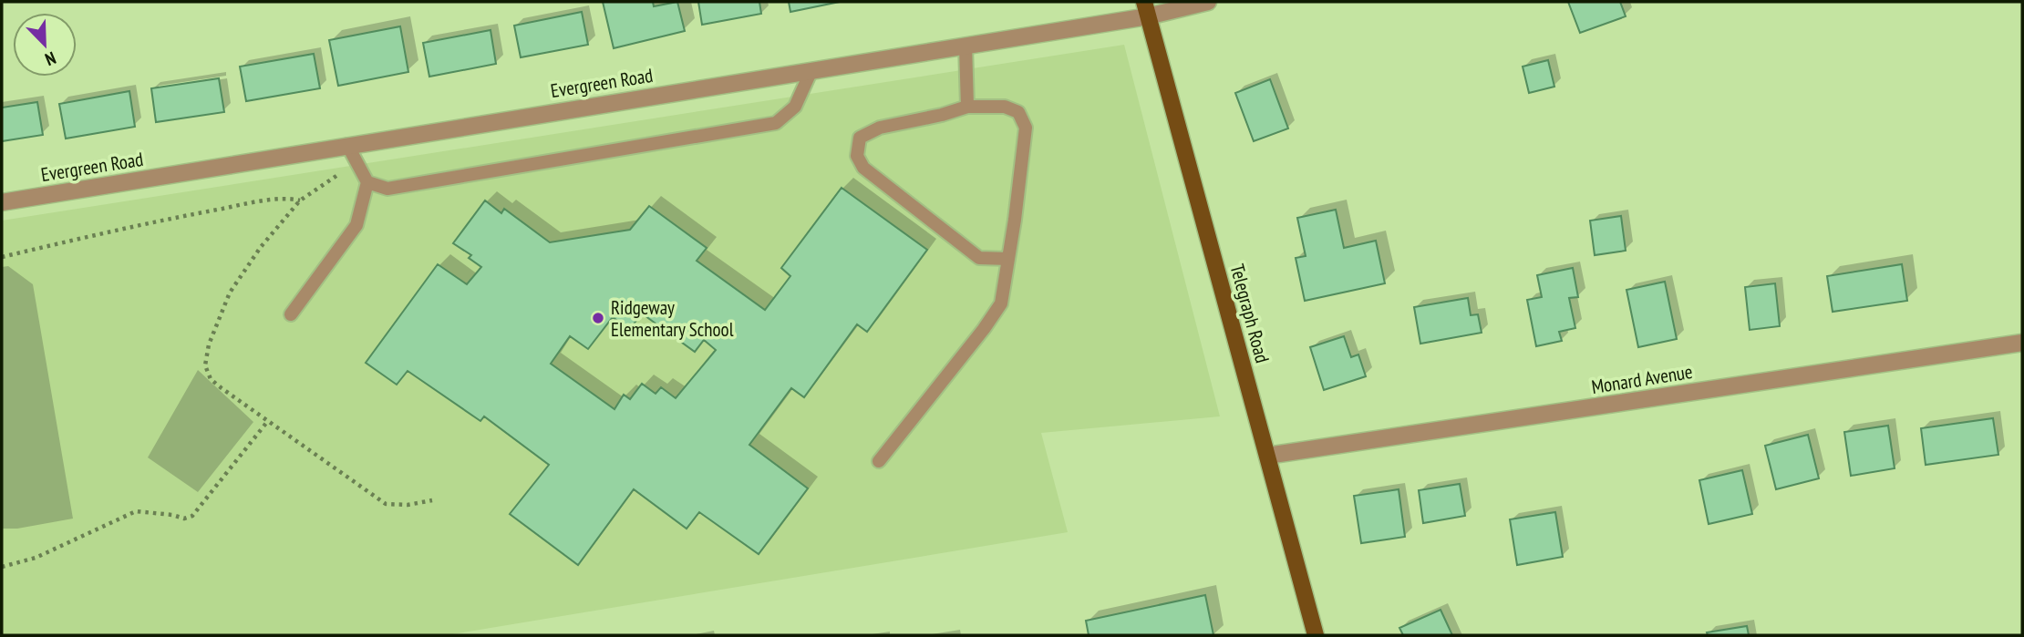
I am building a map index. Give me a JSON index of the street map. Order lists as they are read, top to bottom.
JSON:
{
  "streets": {
    "main road": ["Telegraph Road"],
    "street": ["Evergreen Road", "Monard Avenue"]
  },
  "crossings": [
    ["Evergreen Road", "Telegraph Road"],
    ["Telegraph Road", "Monard Avenue"]
  ],
  "places": ["Ridgeway Elementary School"],
  "north": "bottom right"
}
